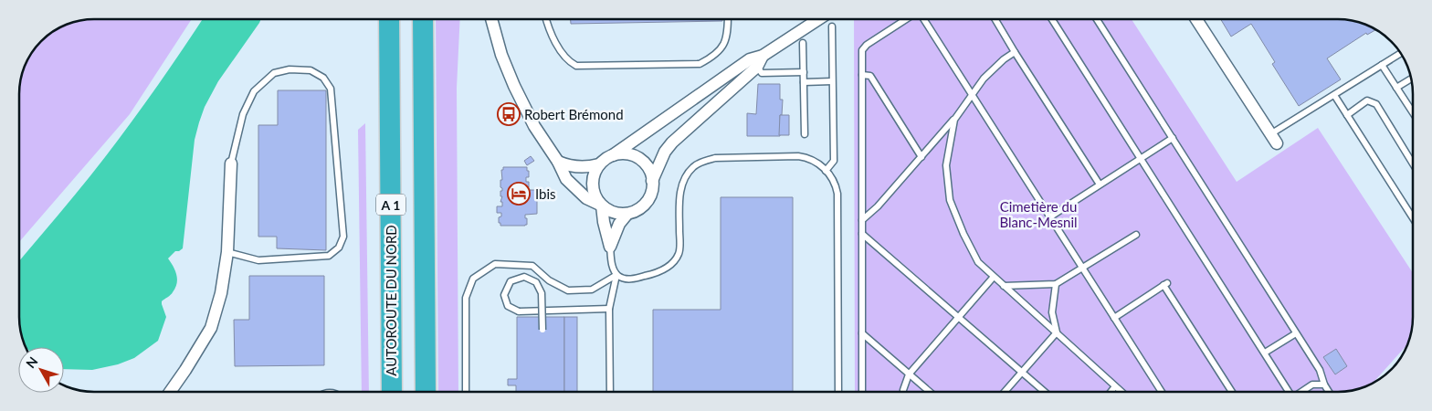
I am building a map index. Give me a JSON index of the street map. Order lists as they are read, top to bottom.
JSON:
{
  "streets": {
    "highway": ["A 1", "AUTOROUTE DU NORD"]
  },
  "parks": ["Cimetière du Blanc-Mesnil"],
  "places": {
    "bus stop": ["Robert Brémond"],
    "hotel": ["Ibis"]
  },
  "north": "top left"
}
